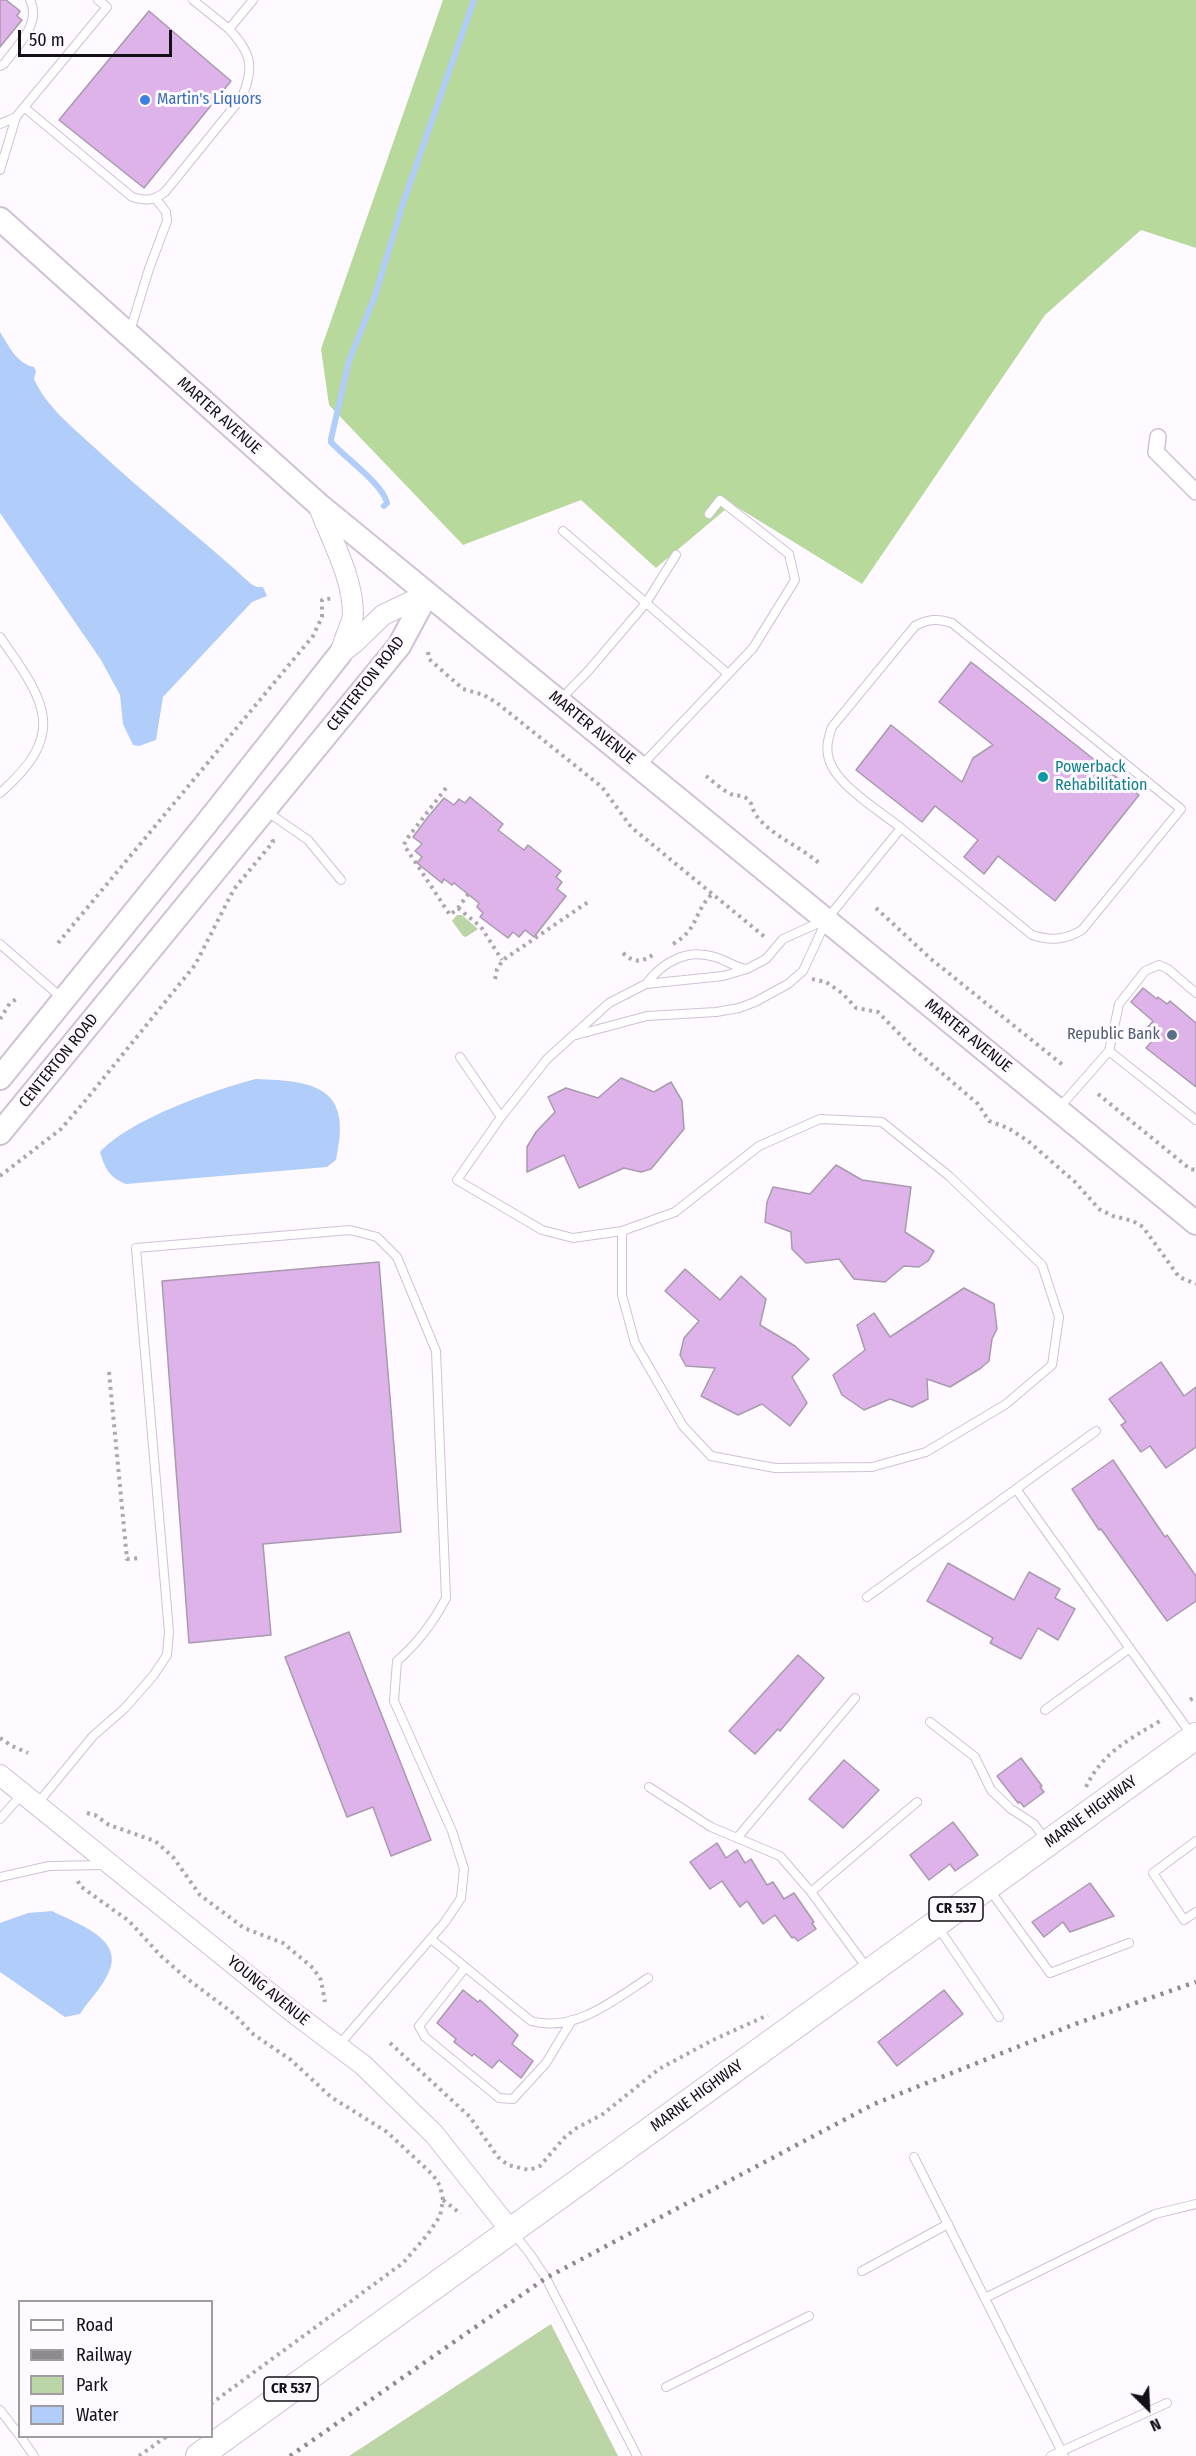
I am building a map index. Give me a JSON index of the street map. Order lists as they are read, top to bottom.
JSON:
{
  "streets": {
    "main road": [
      "MARTER AVENUE",
      "CENTERTON ROAD",
      "MARNE HIGHWAY",
      "CR 537"
    ],
    "street": ["YOUNG AVENUE"]
  },
  "crossings": [
    ["MARTER AVENUE", "CENTERTON ROAD"],
    ["MARNE HIGHWAY", "YOUNG AVENUE"]
  ],
  "places": ["Martin's Liquors", "Powerback Rehabilitation", "Republic Bank"],
  "legend": [
    "Road",
    "Railway",
    "Park",
    "Water"
  ],
  "scale_bar": "50 m",
  "north": "bottom right"
}
